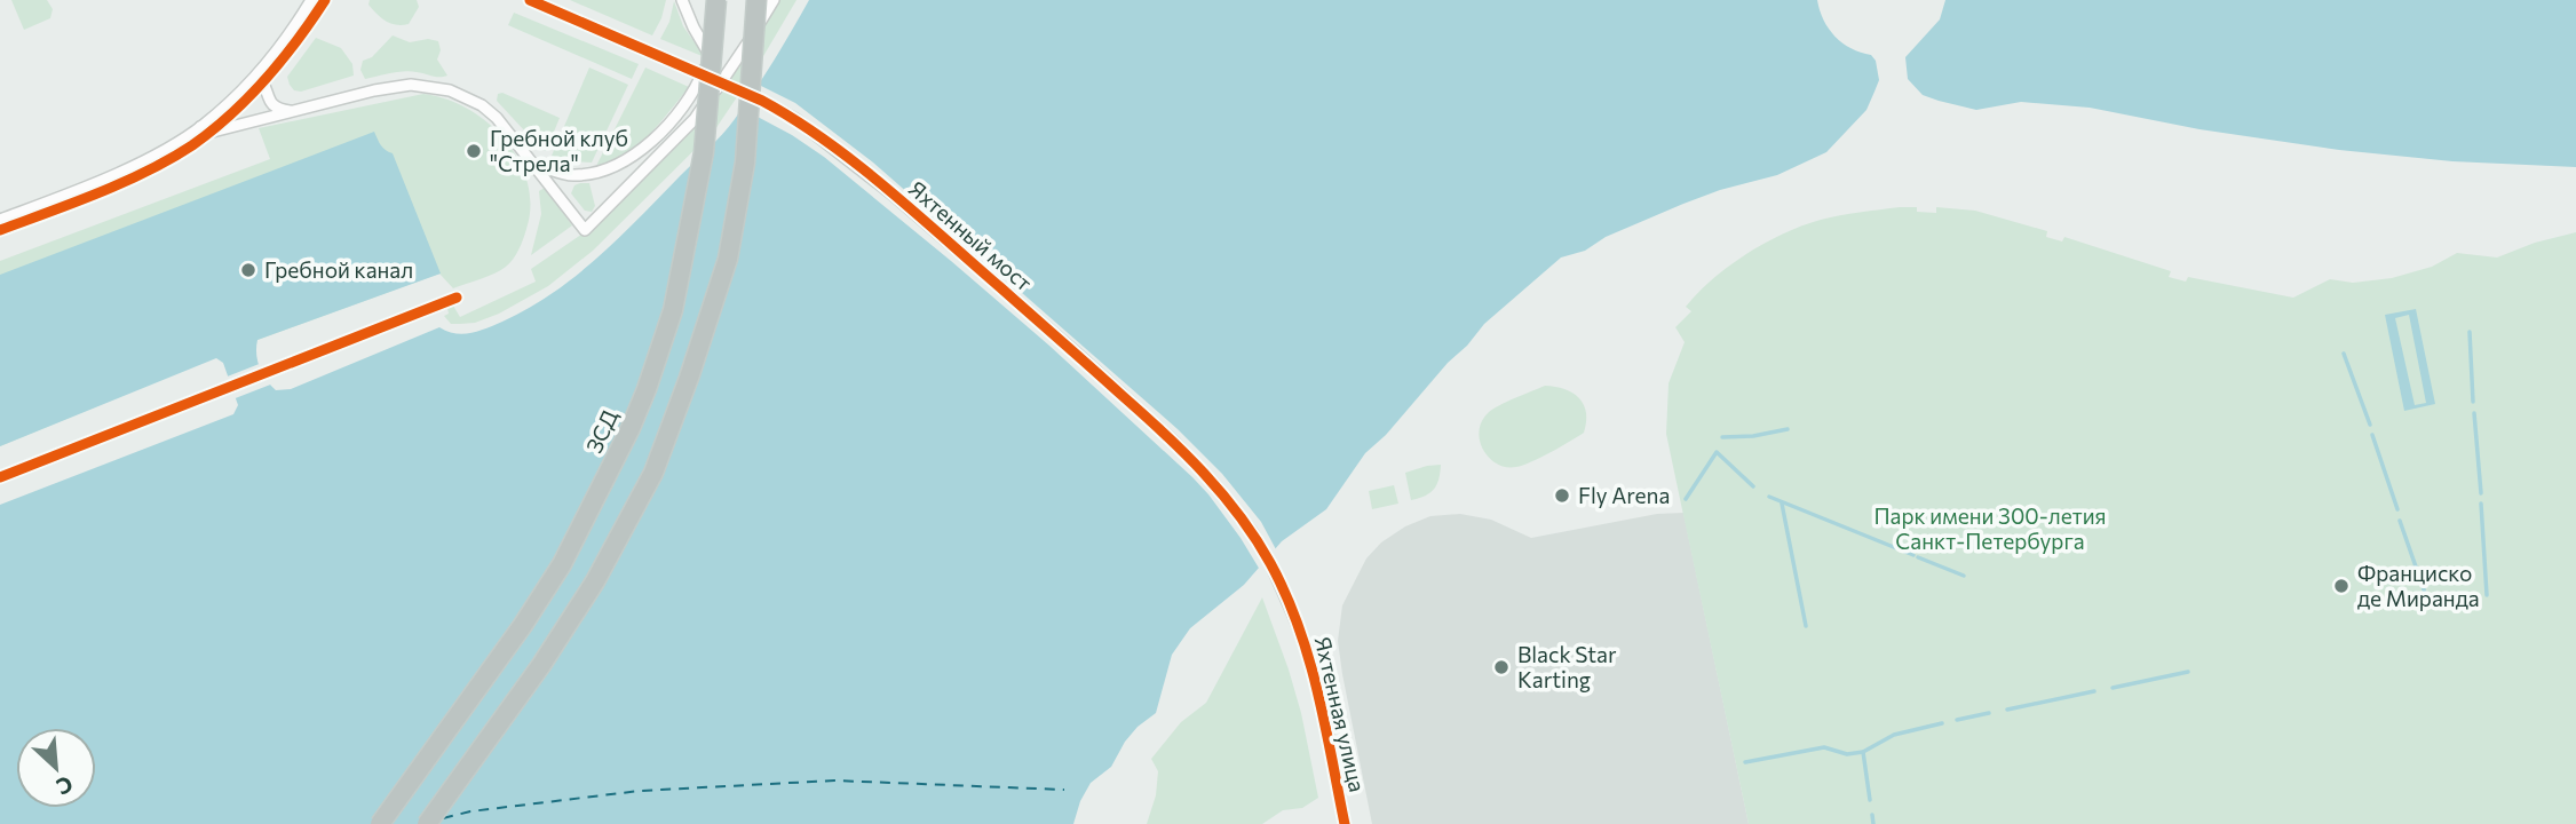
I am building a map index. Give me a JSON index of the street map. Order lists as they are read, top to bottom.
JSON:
{
  "streets": {
    "highway": ["ЗСД"],
    "street": ["Яхтенный мост", "Яхтенная улица"]
  },
  "crossings": [
    ["Яхтенный мост", "Яхтенная улица"]
  ],
  "parks": ["Парк имени 300-летия Санкт-Петербурга"],
  "places": [
    "Гребной клуб \"Стрела\"",
    "Гребной канал",
    "Fly Arena",
    "Франциско де Миранда",
    "Black Star Karting"
  ],
  "north": "bottom right"
}
